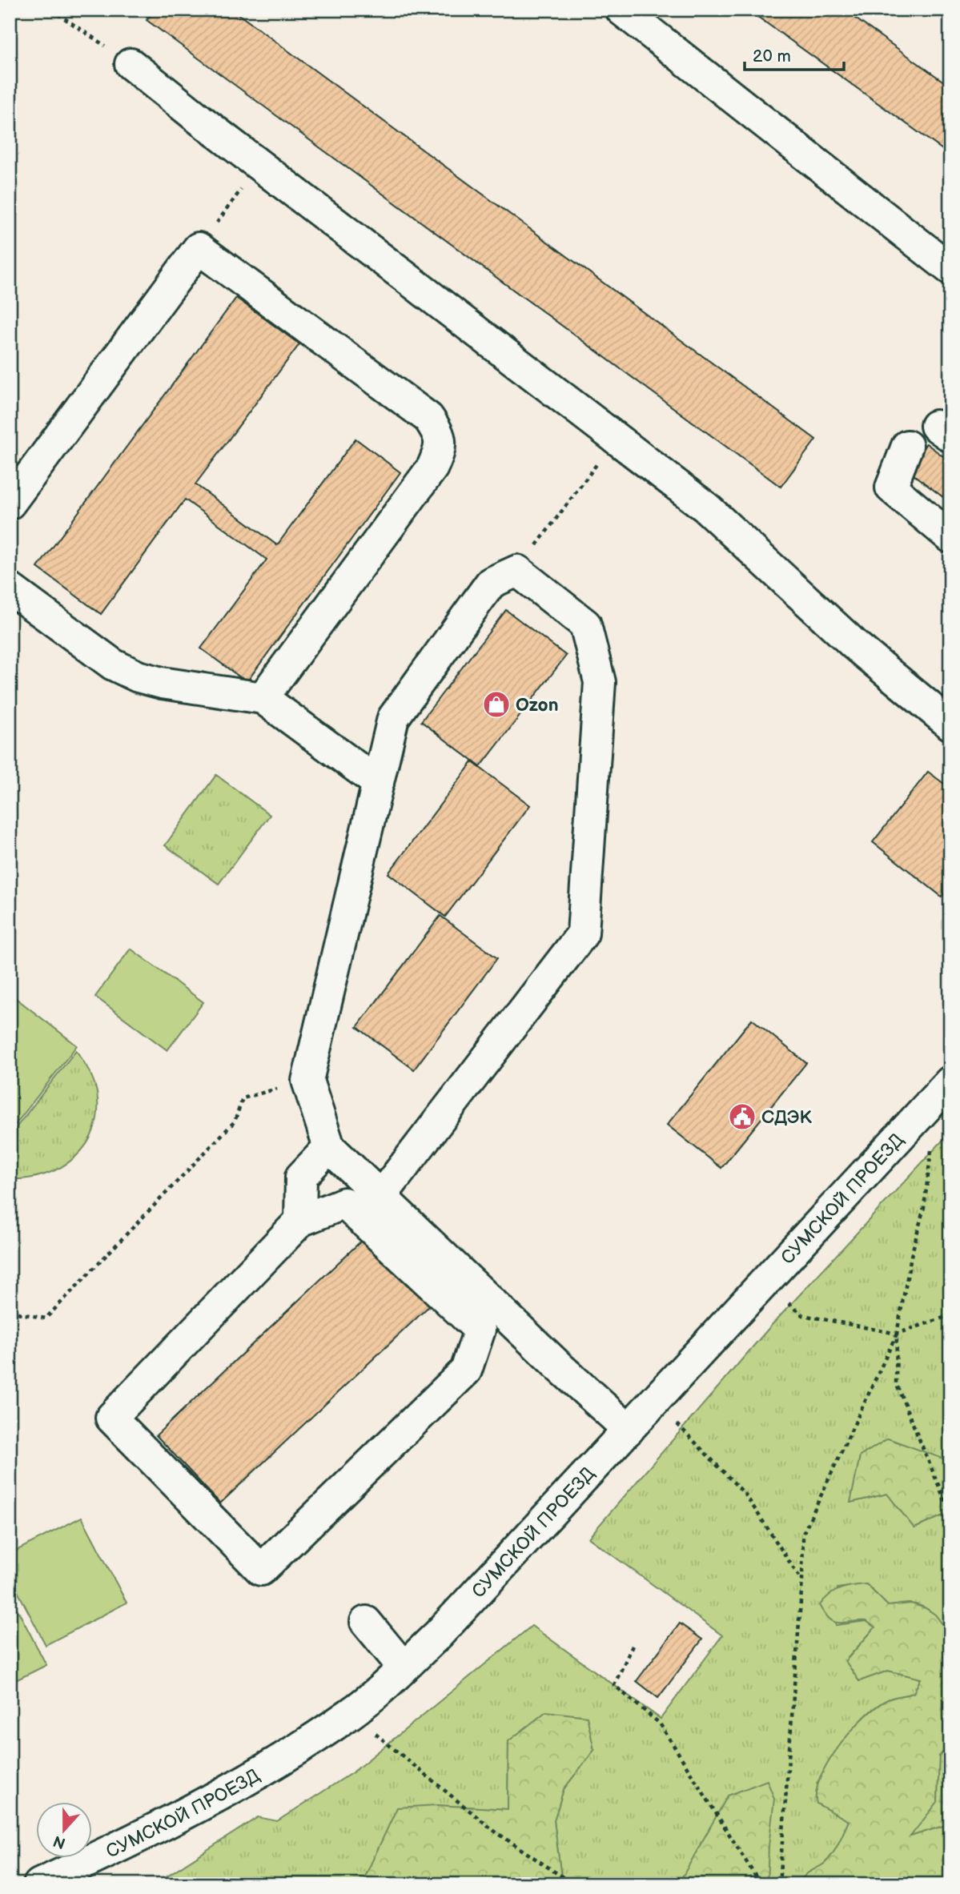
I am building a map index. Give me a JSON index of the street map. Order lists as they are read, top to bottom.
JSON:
{
  "streets": {
    "street": ["СУМСКОЙ ПРОЕЗД"]
  },
  "places": {
    "shop": ["Ozon"],
    "public building": ["СДЭК"]
  },
  "scale_bar": "20 m",
  "north": "bottom"
}
